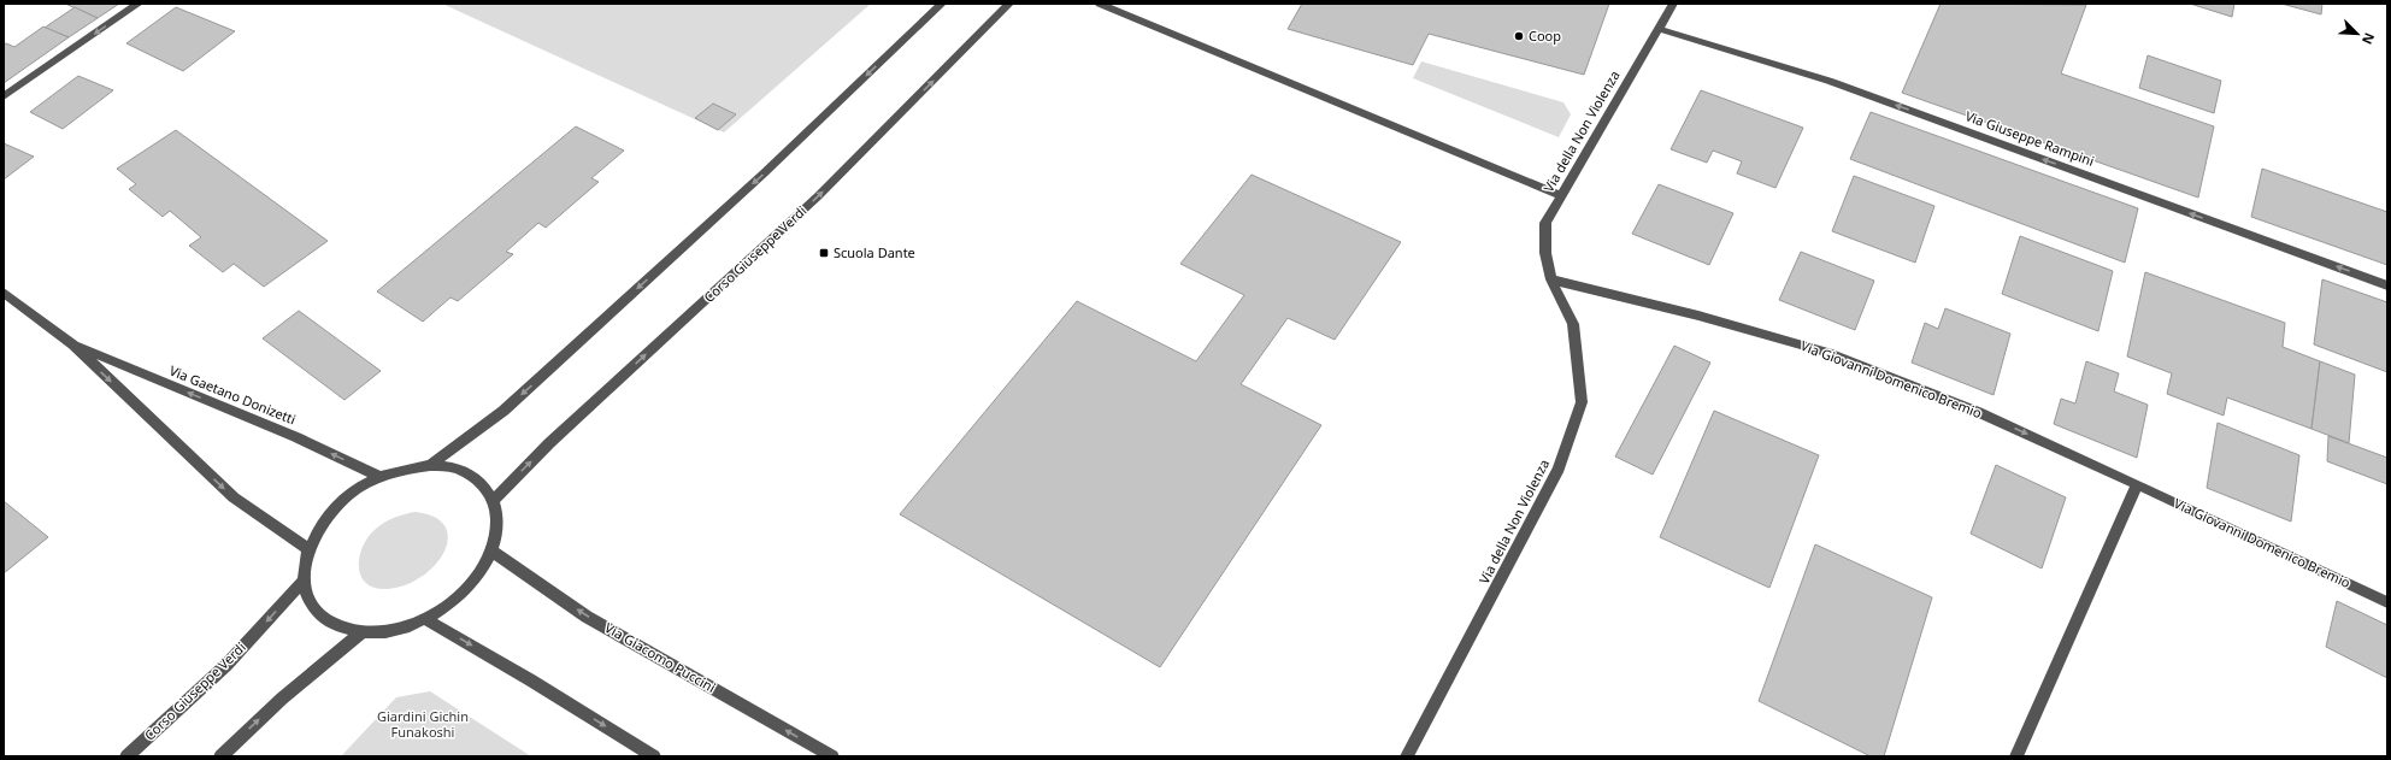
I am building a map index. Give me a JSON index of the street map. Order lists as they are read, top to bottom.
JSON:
{
  "streets": {
    "street": [
      "Via della Non Violenza",
      "Via Giuseppe Rampini",
      "Corso Giuseppe Verdi",
      "Via Giovanni Domenico Bremio",
      "Via Gaetano Donizetti",
      "Via Giacomo Puccini"
    ]
  },
  "crossings": [
    ["Via della Non Violenza", "Via Giuseppe Rampini"],
    ["Via della Non Violenza", "Via Giovanni Domenico Bremio"]
  ],
  "one_way": ["Via Giuseppe Rampini", "Via Giovanni Domenico Bremio"],
  "parks": ["Giardini Gichin Funakoshi"],
  "places": {
    "other": ["Coop"],
    "transit": ["Scuola Dante"]
  },
  "north": "bottom right"
}
